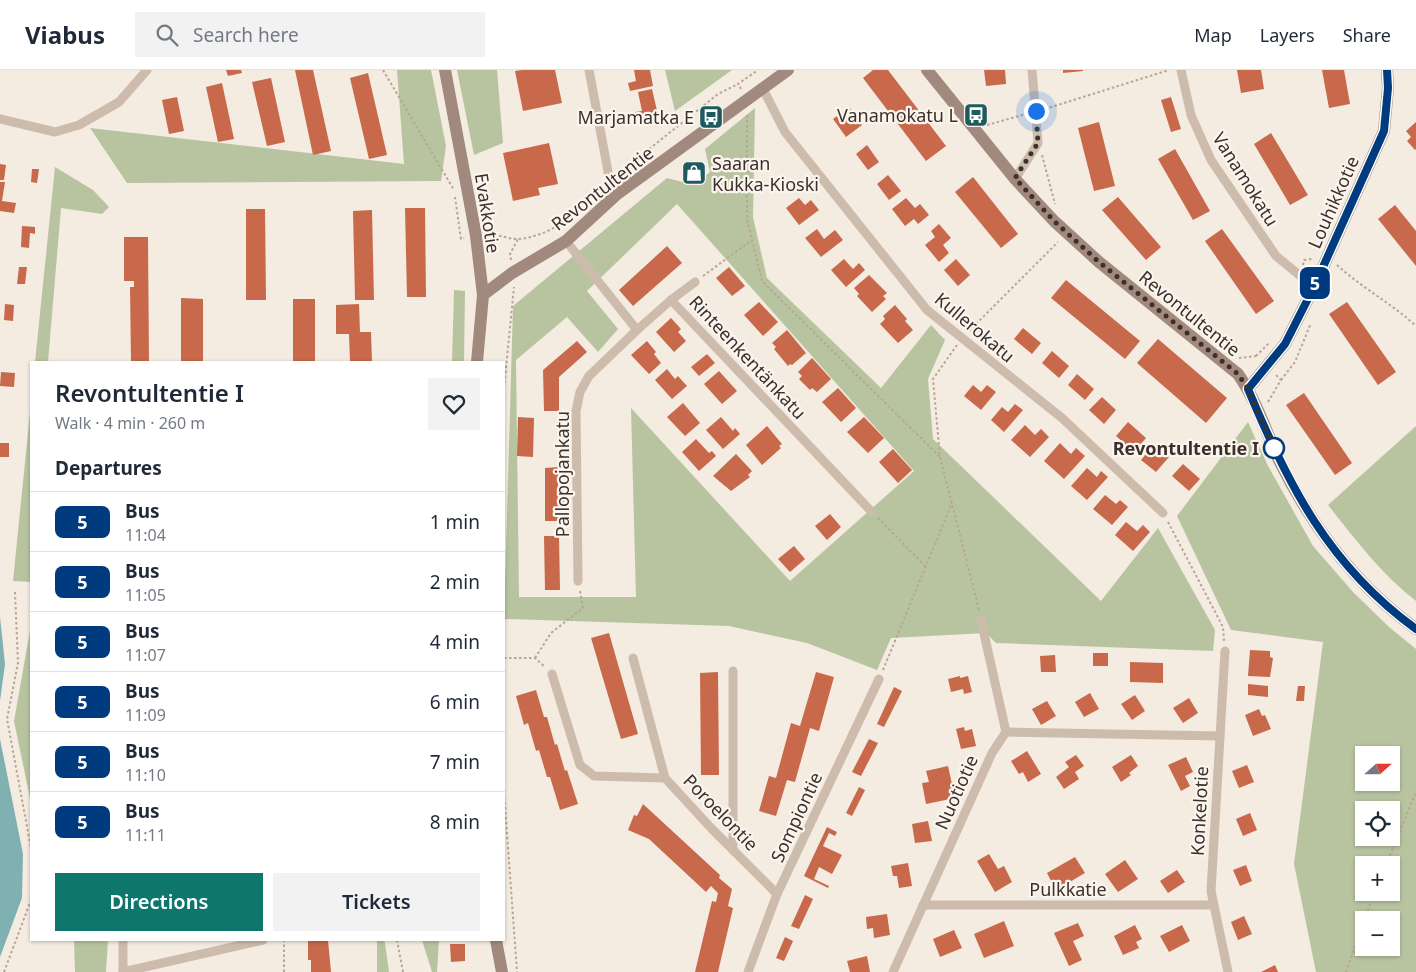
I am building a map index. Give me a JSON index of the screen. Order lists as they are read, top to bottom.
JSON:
{
  "streets": {
    "street": [
      "Vanamokatu",
      "Revontultentie",
      "Louhikkotie",
      "Evakkotie",
      "Kullerokatu",
      "Rinteenkentänkatu",
      "Pallopojankatu",
      "Nuotiotie",
      "Konkelotie",
      "Poroelontie",
      "Sompiontie",
      "Pulkkatie"
    ]
  },
  "crossings": [
    ["Vanamokatu", "Louhikkotie"],
    ["Revontultentie", "Louhikkotie"],
    ["Revontultentie", "Evakkotie"],
    ["Revontultentie", "Kullerokatu"],
    ["Rinteenkentänkatu", "Pallopojankatu"],
    ["Nuotiotie", "Pulkkatie"],
    ["Konkelotie", "Pulkkatie"],
    ["Poroelontie", "Sompiontie"]
  ],
  "places": {
    "bus stop": ["Vanamokatu L", "Marjamatka E"],
    "shop": ["Saaran Kukka-Kioski"],
    "other": ["Revontultentie I"]
  },
  "lines": ["bus line 5"],
  "north": "right",
  "page": {
    "header": "Viabus",
    "search": "Search here",
    "nav": ["Map", "Layers", "Share"],
    "on_map": "5",
    "heading": [
      ["Revontultentie I", "Walk · 4 min · 260 m"],
      "Departures"
    ],
    "list": [
      {
        "mark": "5",
        "name": "Bus",
        "note": "11:04",
        "value": "1 min"
      },
      {
        "mark": "5",
        "name": "Bus",
        "note": "11:05",
        "value": "2 min"
      },
      {
        "mark": "5",
        "name": "Bus",
        "note": "11:07",
        "value": "4 min"
      },
      {
        "mark": "5",
        "name": "Bus",
        "note": "11:09",
        "value": "6 min"
      },
      {
        "mark": "5",
        "name": "Bus",
        "note": "11:10",
        "value": "7 min"
      },
      {
        "mark": "5",
        "name": "Bus",
        "note": "11:11",
        "value": "8 min"
      }
    ],
    "map_buttons": ["+", "−"],
    "buttons": ["Directions", "Tickets"]
  }
}
